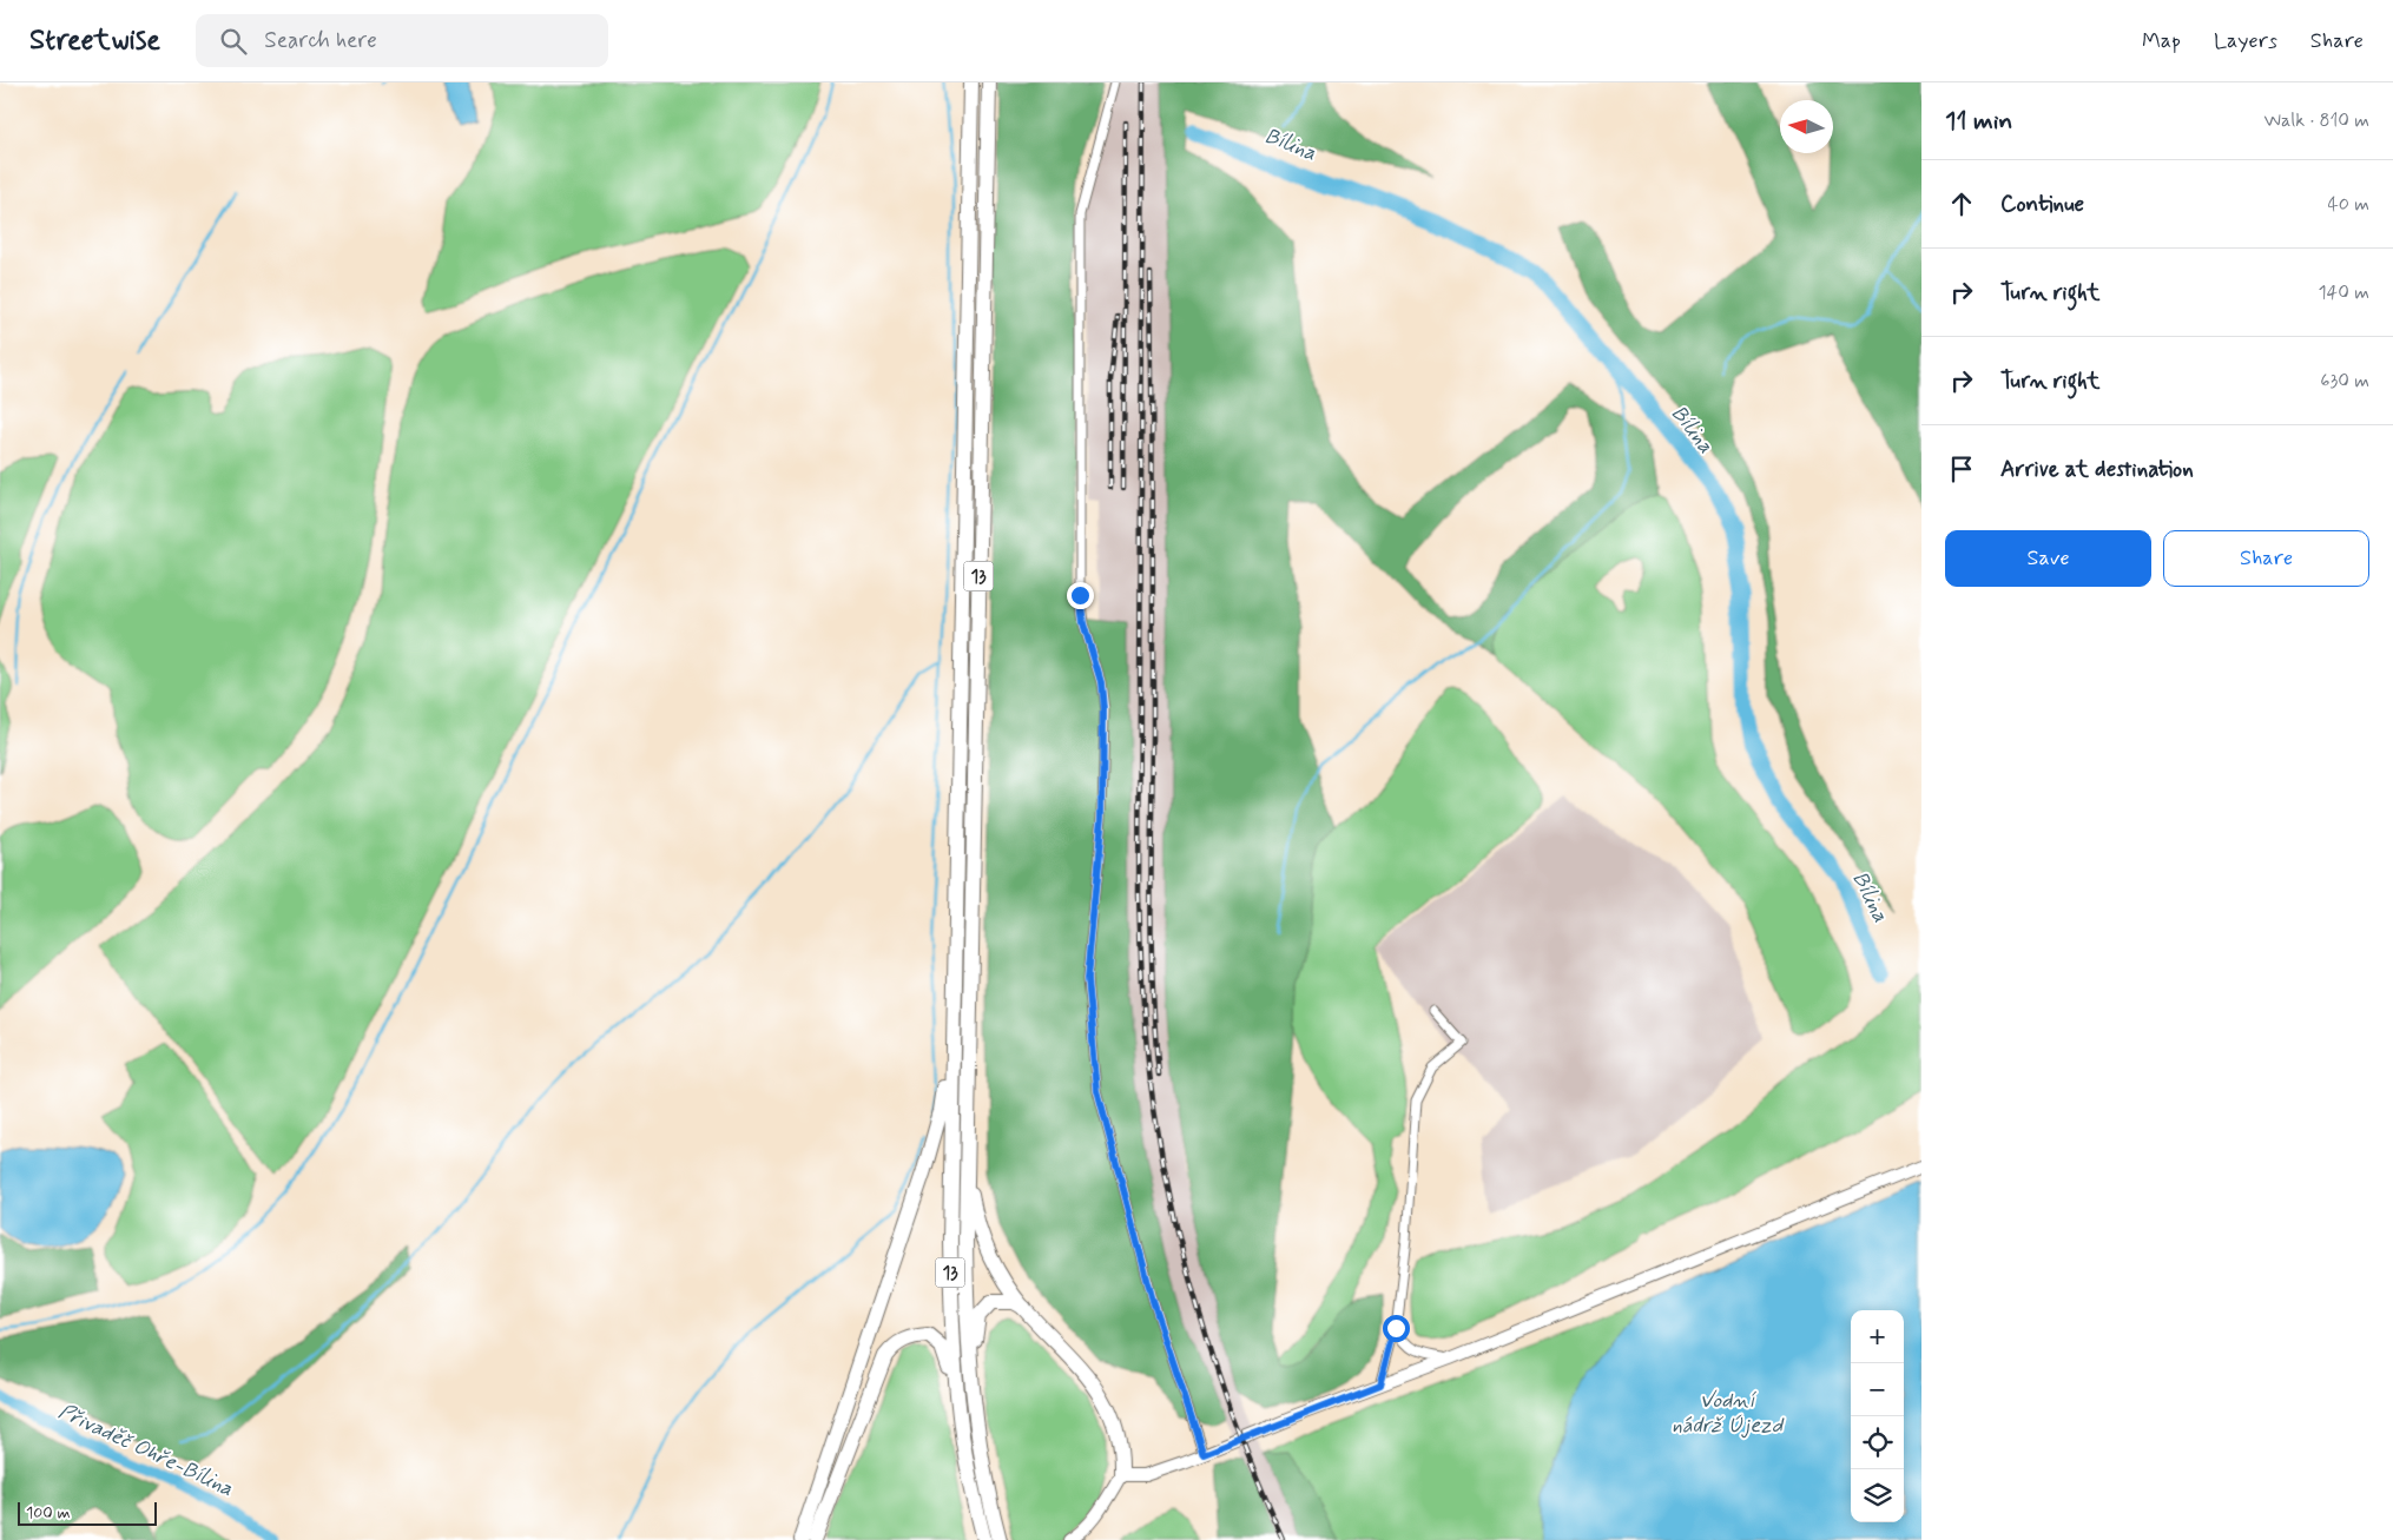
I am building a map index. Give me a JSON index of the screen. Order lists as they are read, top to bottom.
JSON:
{
  "streets": {
    "highway": ["13"]
  },
  "water": ["Bílina", "Vodní nádrž Újezd", "Přivaděč Ohře-Bílina"],
  "scale_bar": "100 m",
  "north": "left",
  "page": {
    "header": "Streetwise",
    "search": "Search here",
    "nav": ["Map", "Layers", "Share"],
    "heading": ["11 min", "Walk · 810 m"],
    "list": [
      ["Continue", "40 m"],
      ["Turn right", "140 m"],
      ["Turn right", "630 m"],
      "Arrive at destination"
    ],
    "buttons": ["Save", "Share"],
    "map_buttons": ["+", "−"],
    "scale": "100 m"
  }
}
